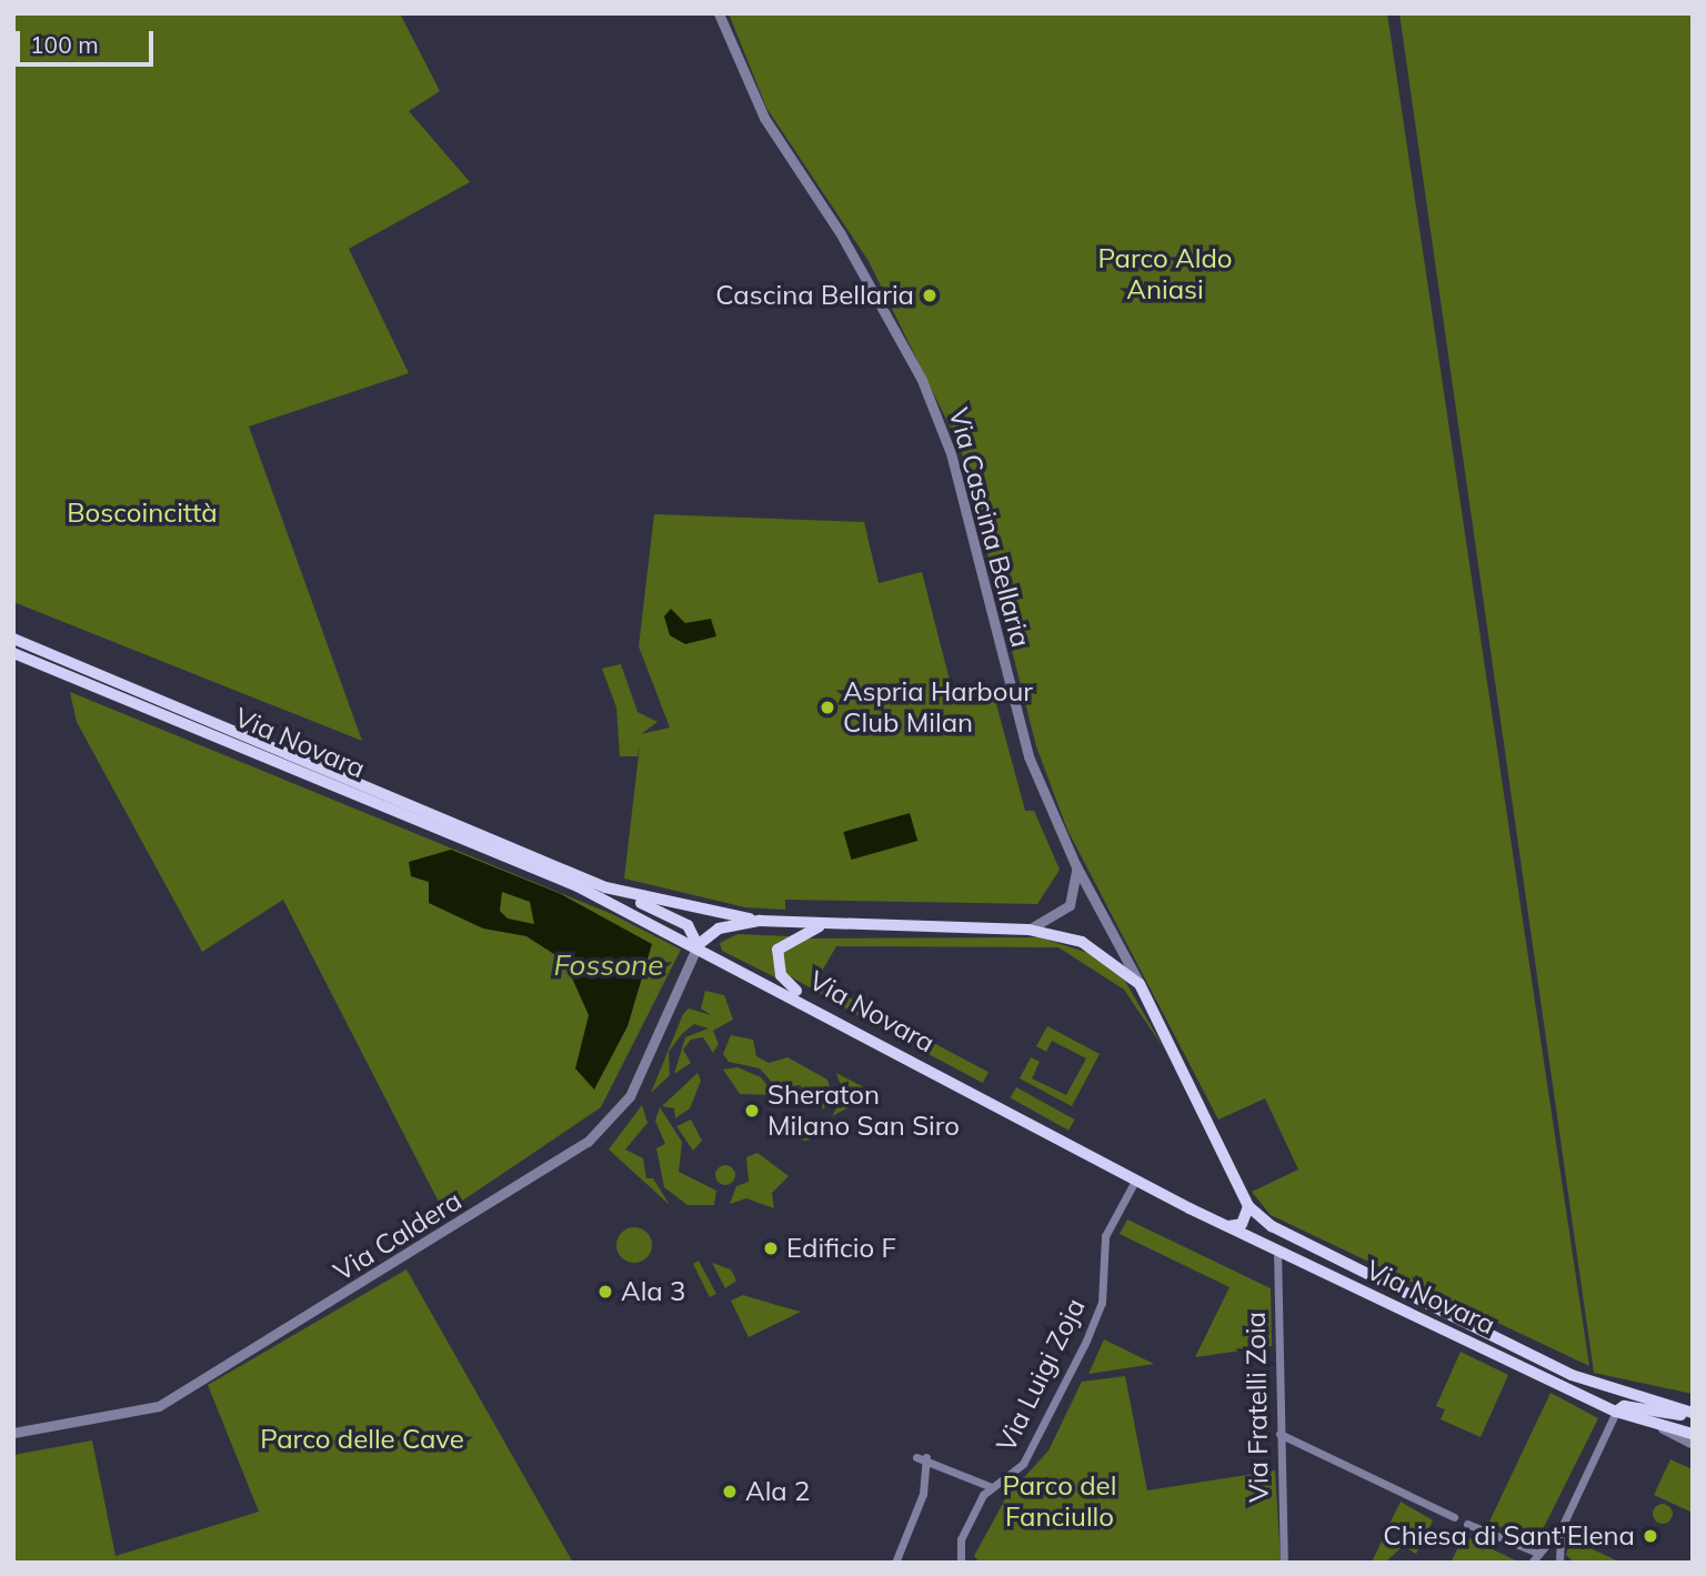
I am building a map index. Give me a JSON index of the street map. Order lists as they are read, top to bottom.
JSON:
{
  "streets": {
    "main road": ["Via Cascina Bellaria", "Via Novara"],
    "street": ["Via Caldera", "Via Luigi Zoja", "Via Fratelli Zoia"]
  },
  "crossings": [
    ["Via Cascina Bellaria", "Via Novara"],
    ["Via Novara", "Via Caldera"],
    ["Via Novara", "Via Luigi Zoja"],
    ["Via Novara", "Via Fratelli Zoia"]
  ],
  "water": ["Fossone"],
  "parks": [
    "Parco Aldo Aniasi",
    "Boscoincittà",
    "Parco delle Cave",
    "Parco del Fanciullo"
  ],
  "places": [
    "Cascina Bellaria",
    "Aspria Harbour Club Milan",
    "Sheraton Milano San Siro",
    "Edificio F",
    "Ala 3",
    "Ala 2",
    "Chiesa di Sant'Elena"
  ],
  "scale_bar": "100 m"
}
